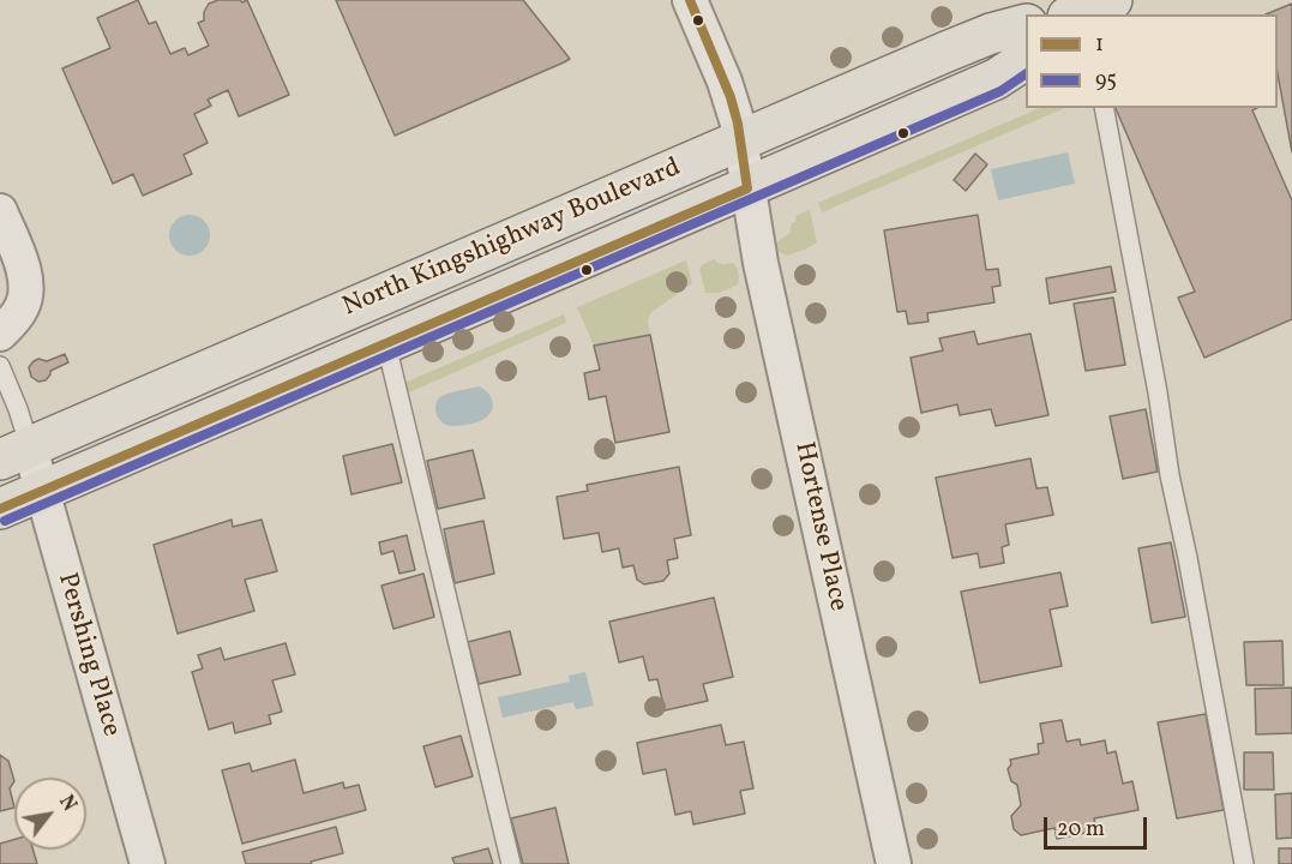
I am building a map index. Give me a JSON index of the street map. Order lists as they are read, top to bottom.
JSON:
{
  "streets": {
    "main road": ["North Kingshighway Boulevard"],
    "street": ["Hortense Place", "Pershing Place"]
  },
  "crossings": [
    ["North Kingshighway Boulevard", "Hortense Place"],
    ["North Kingshighway Boulevard", "Pershing Place"]
  ],
  "lines": ["transit line 1", "transit line 95"],
  "legend": ["1", "95"],
  "scale_bar": "20 m",
  "north": "top right"
}
